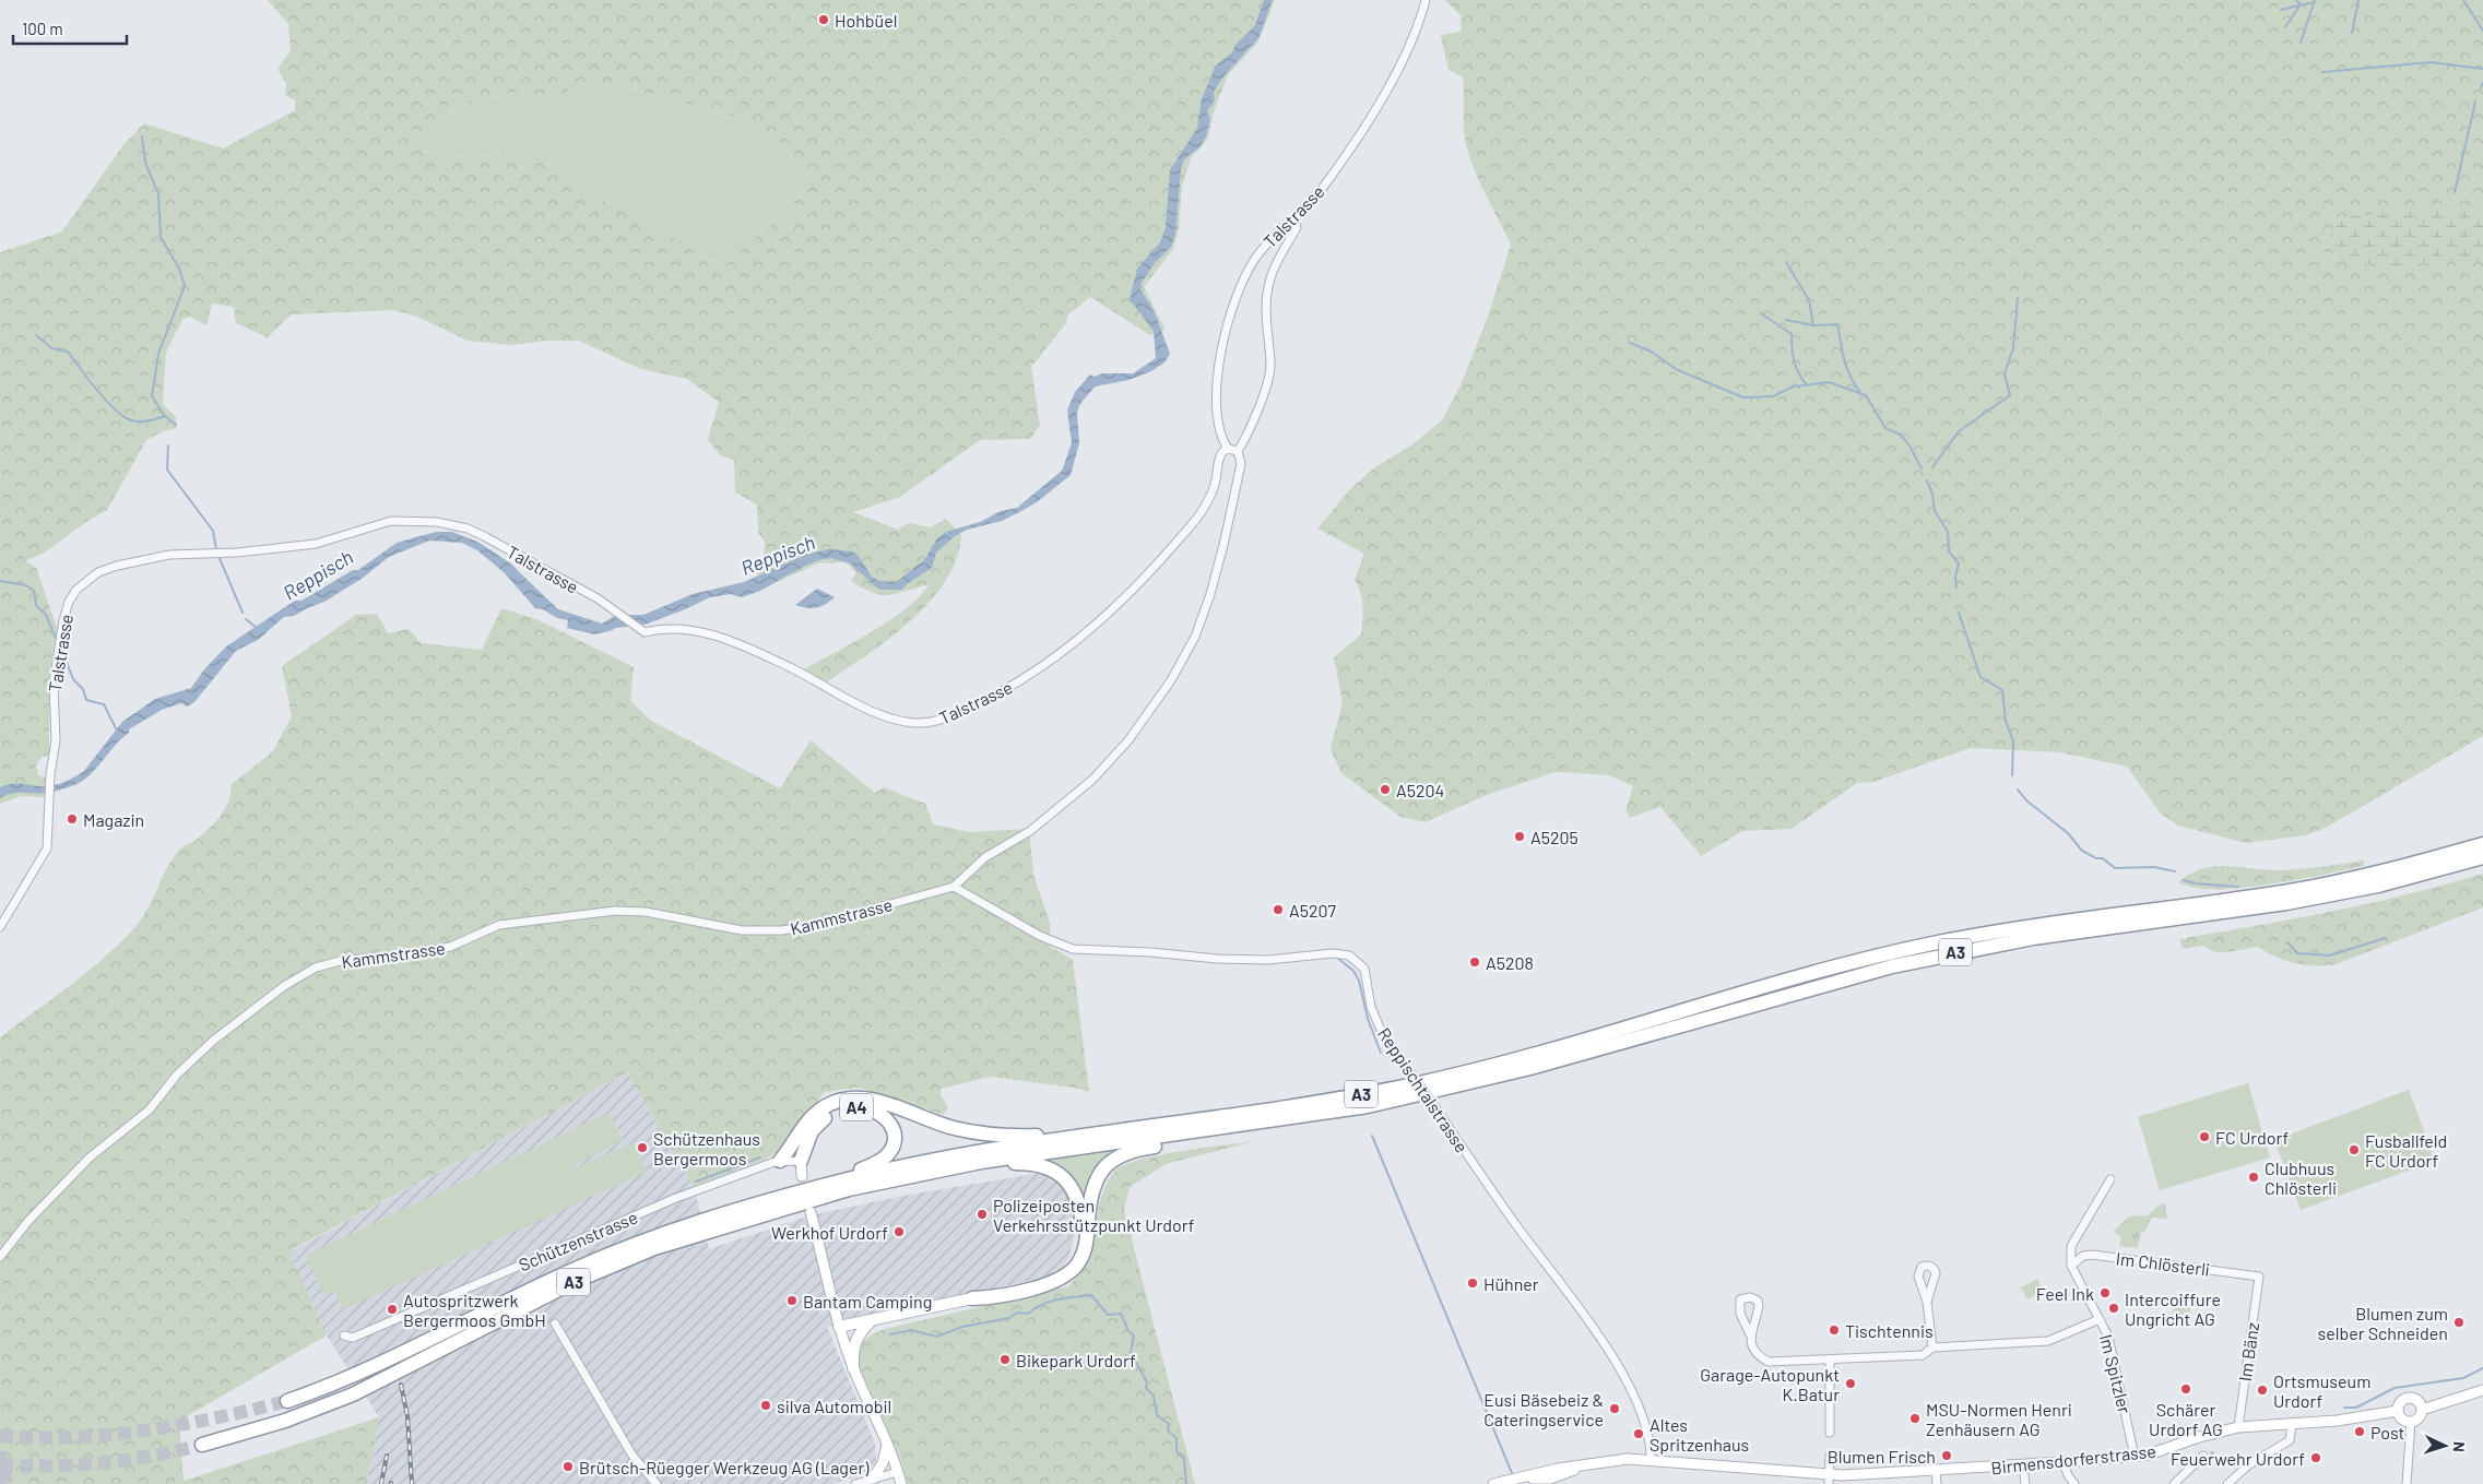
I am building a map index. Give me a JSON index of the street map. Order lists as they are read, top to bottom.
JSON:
{
  "streets": {
    "highway": ["A3", "A4"],
    "main road": ["Birmensdorferstrasse"],
    "street": [
      "Talstrasse",
      "Kammstrasse",
      "Reppischtalstrasse",
      "Schützenstrasse",
      "Im Chlösterli",
      "Im Bänz",
      "Im Spitzler"
    ]
  },
  "crossings": [
    ["Kammstrasse", "Reppischtalstrasse"],
    ["A3", "A4"],
    ["Reppischtalstrasse", "Birmensdorferstrasse"],
    ["A4", "Schützenstrasse"],
    ["Im Chlösterli", "Im Bänz"],
    ["Im Chlösterli", "Im Spitzler"],
    ["Im Bänz", "Birmensdorferstrasse"],
    ["Im Spitzler", "Birmensdorferstrasse"]
  ],
  "water": ["Reppisch"],
  "places": [
    "Hohbüel",
    "A5204",
    "Magazin",
    "A5205",
    "A5207",
    "A5208",
    "FC Urdorf",
    "Schützenhaus Bergermoos",
    "Fusballfeld FC Urdorf",
    "Clubhuus Chlösterli",
    "Polizeiposten Verkehrsstützpunkt Urdorf",
    "Werkhof Urdorf",
    "Hühner",
    "Feel Ink",
    "Bantam Camping",
    "Intercoiffure Ungricht AG",
    "Autospritzwerk Bergermoos GmbH",
    "Blumen zum selber Schneiden",
    "Tischtennis",
    "Bikepark Urdorf",
    "Garage-Autopunkt K.Batur",
    "Schärer Urdorf AG",
    "Ortsmuseum Urdorf",
    "silva Automobil",
    "Eusi Bäsebeiz & Cateringservice",
    "MSU-Normen Henri Zenhäusern AG",
    "Post",
    "Altes Spritzenhaus",
    "Blumen Frisch",
    "Feuerwehr Urdorf",
    "Brütsch-Rüegger Werkzeug AG (Lager)"
  ],
  "scale_bar": "100 m",
  "north": "right"
}
